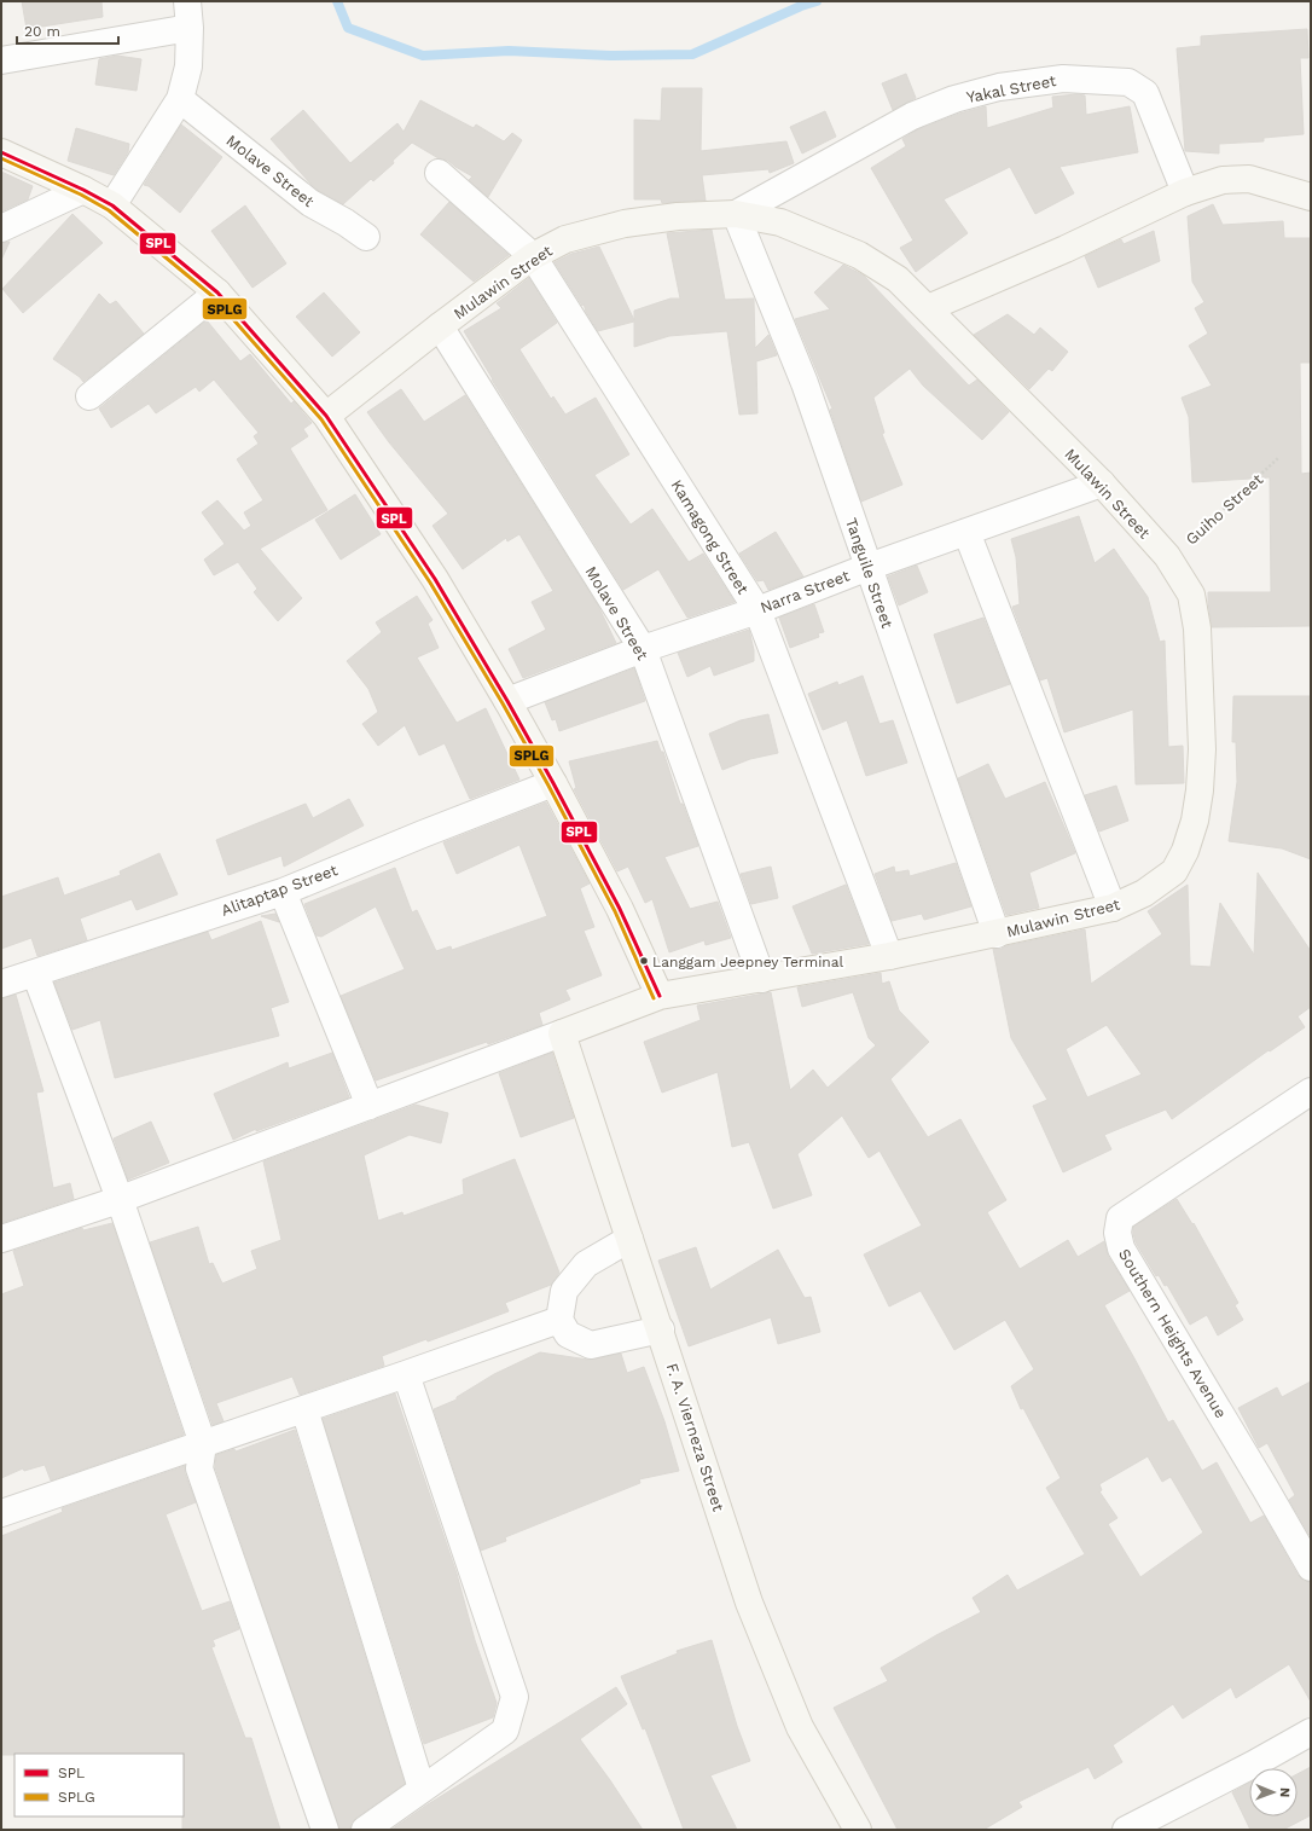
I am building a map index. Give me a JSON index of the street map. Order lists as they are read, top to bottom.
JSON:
{
  "streets": {
    "street": [
      "Yakal Street",
      "Molave Street",
      "Mulawin Street",
      "Kamagong Street",
      "Tanguile Street",
      "Narra Street",
      "Alitaptap Street",
      "Southern Heights Avenue",
      "F. A. Vierneza Street"
    ],
    "path": ["Guiho Street"]
  },
  "crossings": [
    ["Yakal Street", "Mulawin Street"],
    ["Yakal Street", "Tanguile Street"],
    ["Molave Street", "Mulawin Street"],
    ["Molave Street", "Narra Street"],
    ["Mulawin Street", "Guiho Street"],
    ["Mulawin Street", "Kamagong Street"],
    ["Mulawin Street", "Tanguile Street"],
    ["Mulawin Street", "Narra Street"],
    ["Mulawin Street", "F. A. Vierneza Street"],
    ["Kamagong Street", "Narra Street"],
    ["Tanguile Street", "Narra Street"]
  ],
  "places": ["Langgam Jeepney Terminal"],
  "lines": ["transit line SPL", "transit line SPLG"],
  "legend": ["SPL", "SPLG"],
  "scale_bar": "20 m",
  "north": "right"
}
